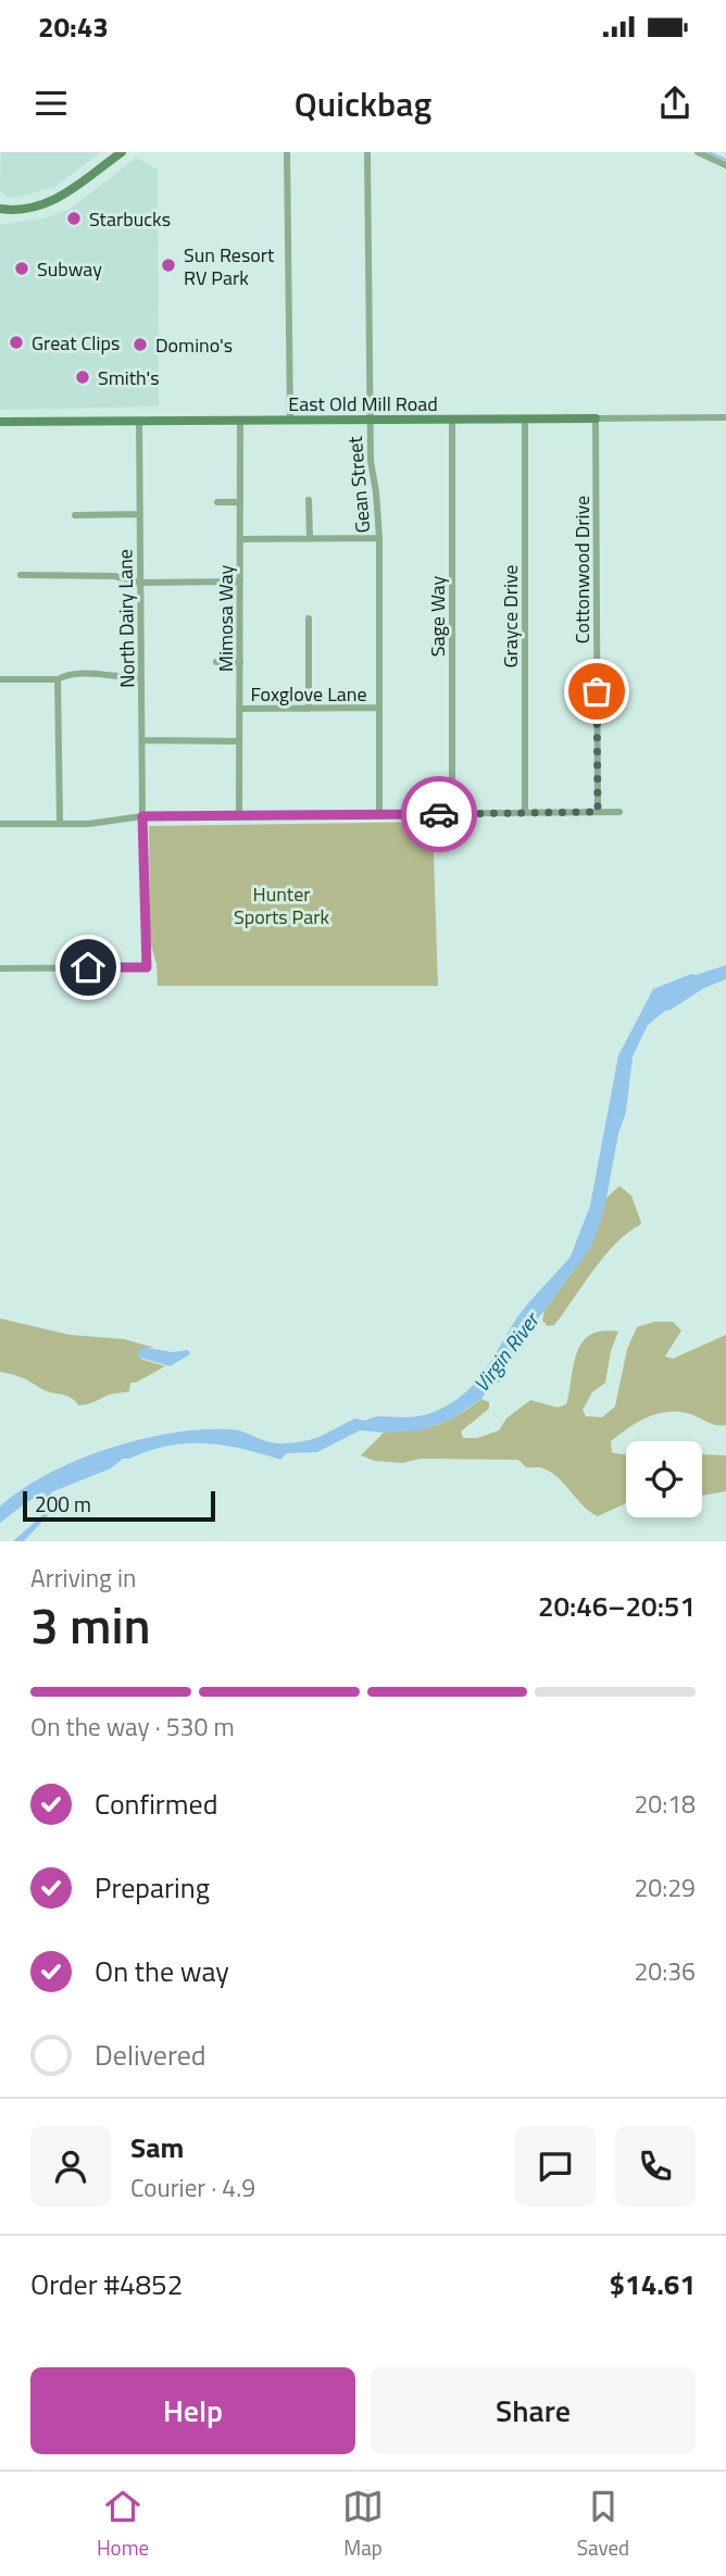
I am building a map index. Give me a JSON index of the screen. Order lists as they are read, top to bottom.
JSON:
{
  "streets": {
    "street": [
      "East Old Mill Road",
      "Gean Street",
      "Cottonwood Drive",
      "Sage Way",
      "Grayce Drive",
      "North Dairy Lane",
      "Mimosa Way",
      "Foxglove Lane"
    ]
  },
  "crossings": [
    ["East Old Mill Road", "Gean Street"],
    ["East Old Mill Road", "Cottonwood Drive"],
    ["East Old Mill Road", "Sage Way"],
    ["East Old Mill Road", "Grayce Drive"],
    ["East Old Mill Road", "North Dairy Lane"],
    ["East Old Mill Road", "Mimosa Way"],
    ["Gean Street", "Foxglove Lane"],
    ["Mimosa Way", "Foxglove Lane"]
  ],
  "water": ["Virgin River"],
  "parks": ["Hunter Sports Park"],
  "places": [
    "Starbucks",
    "Sun Resort RV Park",
    "Subway",
    "Great Clips",
    "Domino's",
    "Smith's"
  ],
  "scale_bar": "200 m",
  "page": {
    "status": "20:43",
    "header": "Quickbag",
    "scale": "200 m",
    "heading": ["3 min", "Arriving in", "20:46–20:51"],
    "panel": [
      "Sam",
      "Courier · 4.9",
      "Order #4852",
      "$14.61"
    ],
    "bar": "On the way · 530 m",
    "list": [
      ["Confirmed", "20:18"],
      ["Preparing", "20:29"],
      ["On the way", "20:36"],
      "Delivered"
    ],
    "buttons": ["Help", "Share"],
    "tabs": ["Home", "Map", "Saved"]
  }
}
